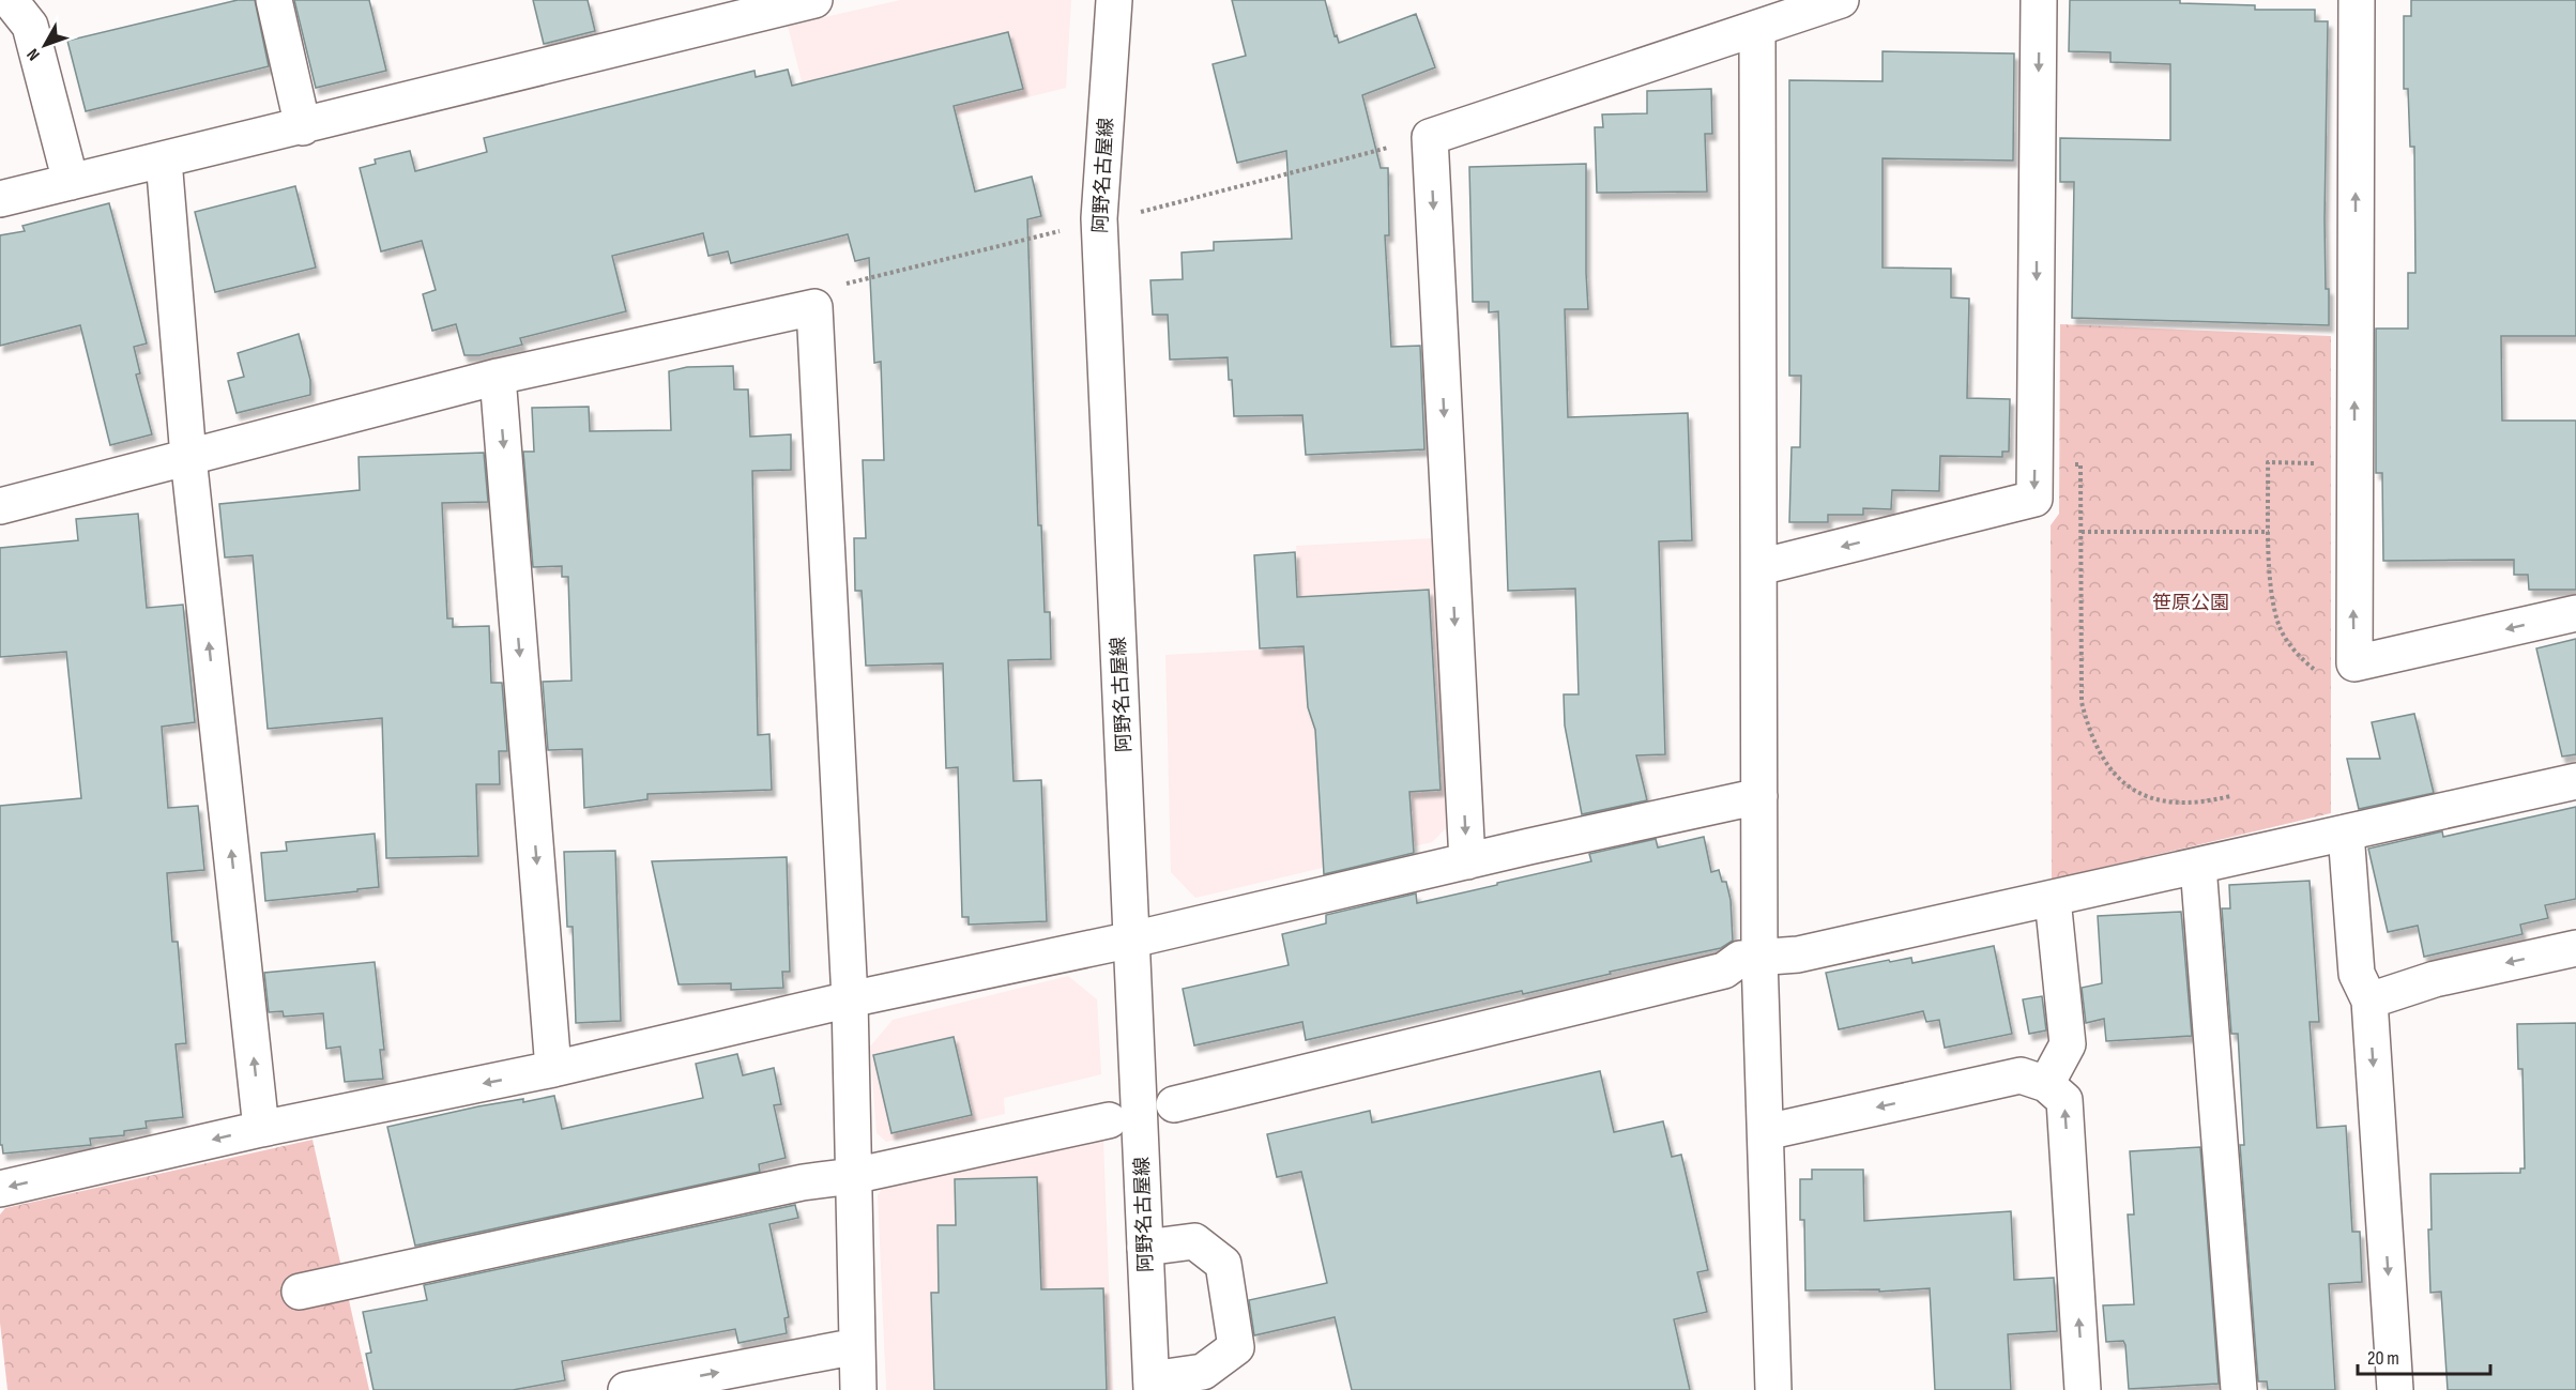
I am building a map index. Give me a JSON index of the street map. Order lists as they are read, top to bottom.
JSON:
{
  "streets": {
    "street": ["阿野名古屋線"]
  },
  "parks": ["笹原公園"],
  "scale_bar": "20 m",
  "north": "bottom left"
}
